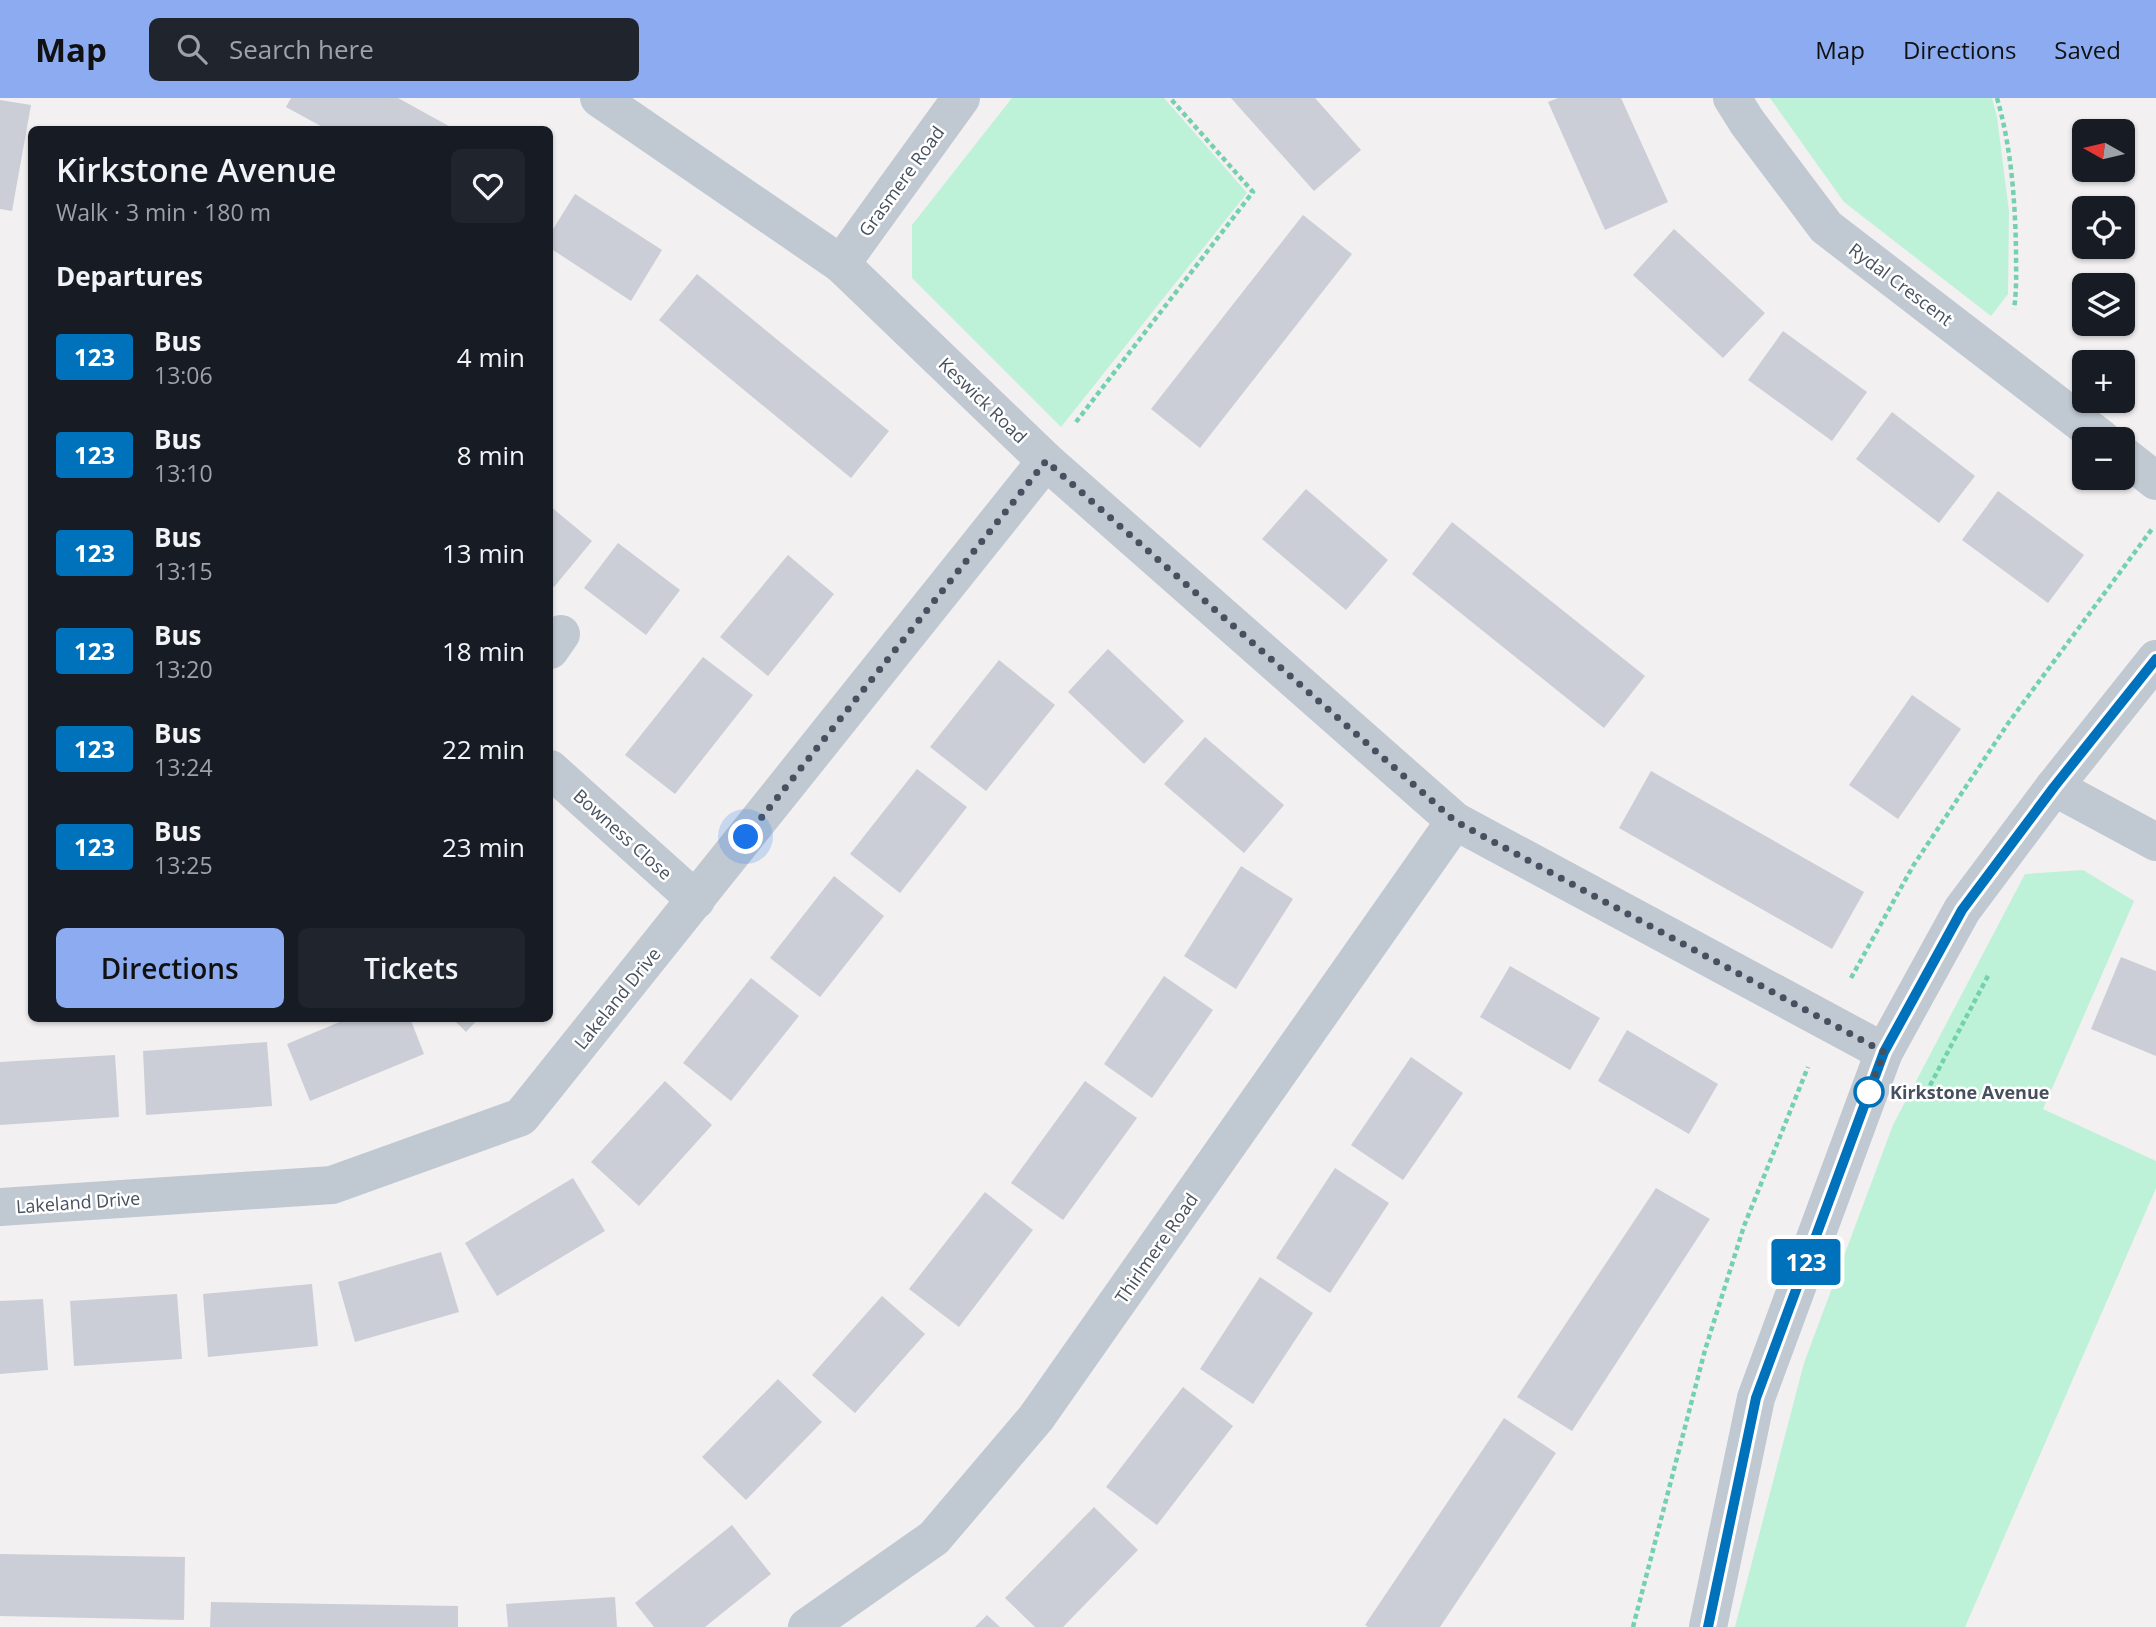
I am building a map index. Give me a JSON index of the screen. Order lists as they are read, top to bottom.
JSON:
{
  "streets": {
    "street": [
      "Grasmere Road",
      "Rydal Crescent",
      "Keswick Road",
      "Bowness Close",
      "Lakeland Drive",
      "Thirlmere Road"
    ]
  },
  "crossings": [
    ["Grasmere Road", "Keswick Road"],
    ["Keswick Road", "Lakeland Drive"],
    ["Keswick Road", "Thirlmere Road"],
    ["Bowness Close", "Lakeland Drive"]
  ],
  "places": ["Kirkstone Avenue"],
  "lines": ["bus line 123"],
  "north": "left",
  "page": {
    "header": "Map",
    "search": "Search here",
    "nav": ["Map", "Directions", "Saved"],
    "on_map": "123",
    "map_buttons": ["+", "−"],
    "heading": [
      ["Kirkstone Avenue", "Walk · 3 min · 180 m"],
      "Departures"
    ],
    "list": [
      {
        "mark": "123",
        "name": "Bus",
        "note": "13:06",
        "value": "4 min"
      },
      {
        "mark": "123",
        "name": "Bus",
        "note": "13:10",
        "value": "8 min"
      },
      {
        "mark": "123",
        "name": "Bus",
        "note": "13:15",
        "value": "13 min"
      },
      {
        "mark": "123",
        "name": "Bus",
        "note": "13:20",
        "value": "18 min"
      },
      {
        "mark": "123",
        "name": "Bus",
        "note": "13:24",
        "value": "22 min"
      },
      {
        "mark": "123",
        "name": "Bus",
        "note": "13:25",
        "value": "23 min"
      }
    ],
    "buttons": ["Directions", "Tickets"]
  }
}
